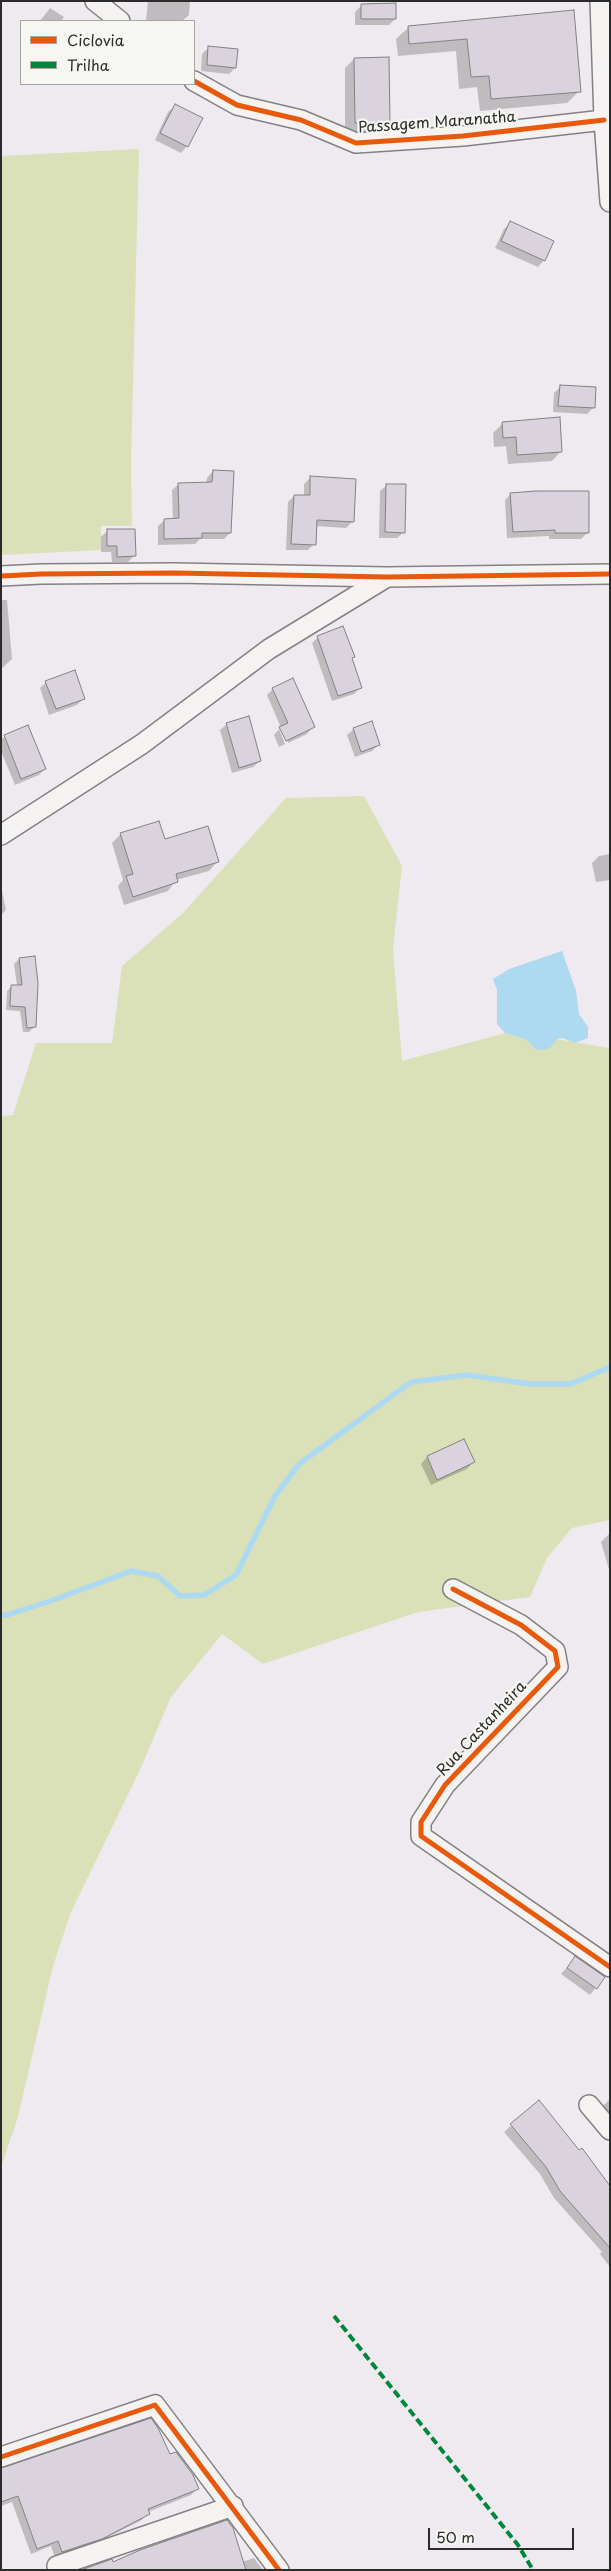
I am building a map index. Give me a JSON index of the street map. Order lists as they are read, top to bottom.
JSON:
{
  "streets": {
    "street": ["Passagem Maranatha", "Rua Castanheira"]
  },
  "legend": ["Ciclovia", "Trilha"],
  "scale_bar": "50 m"
}
